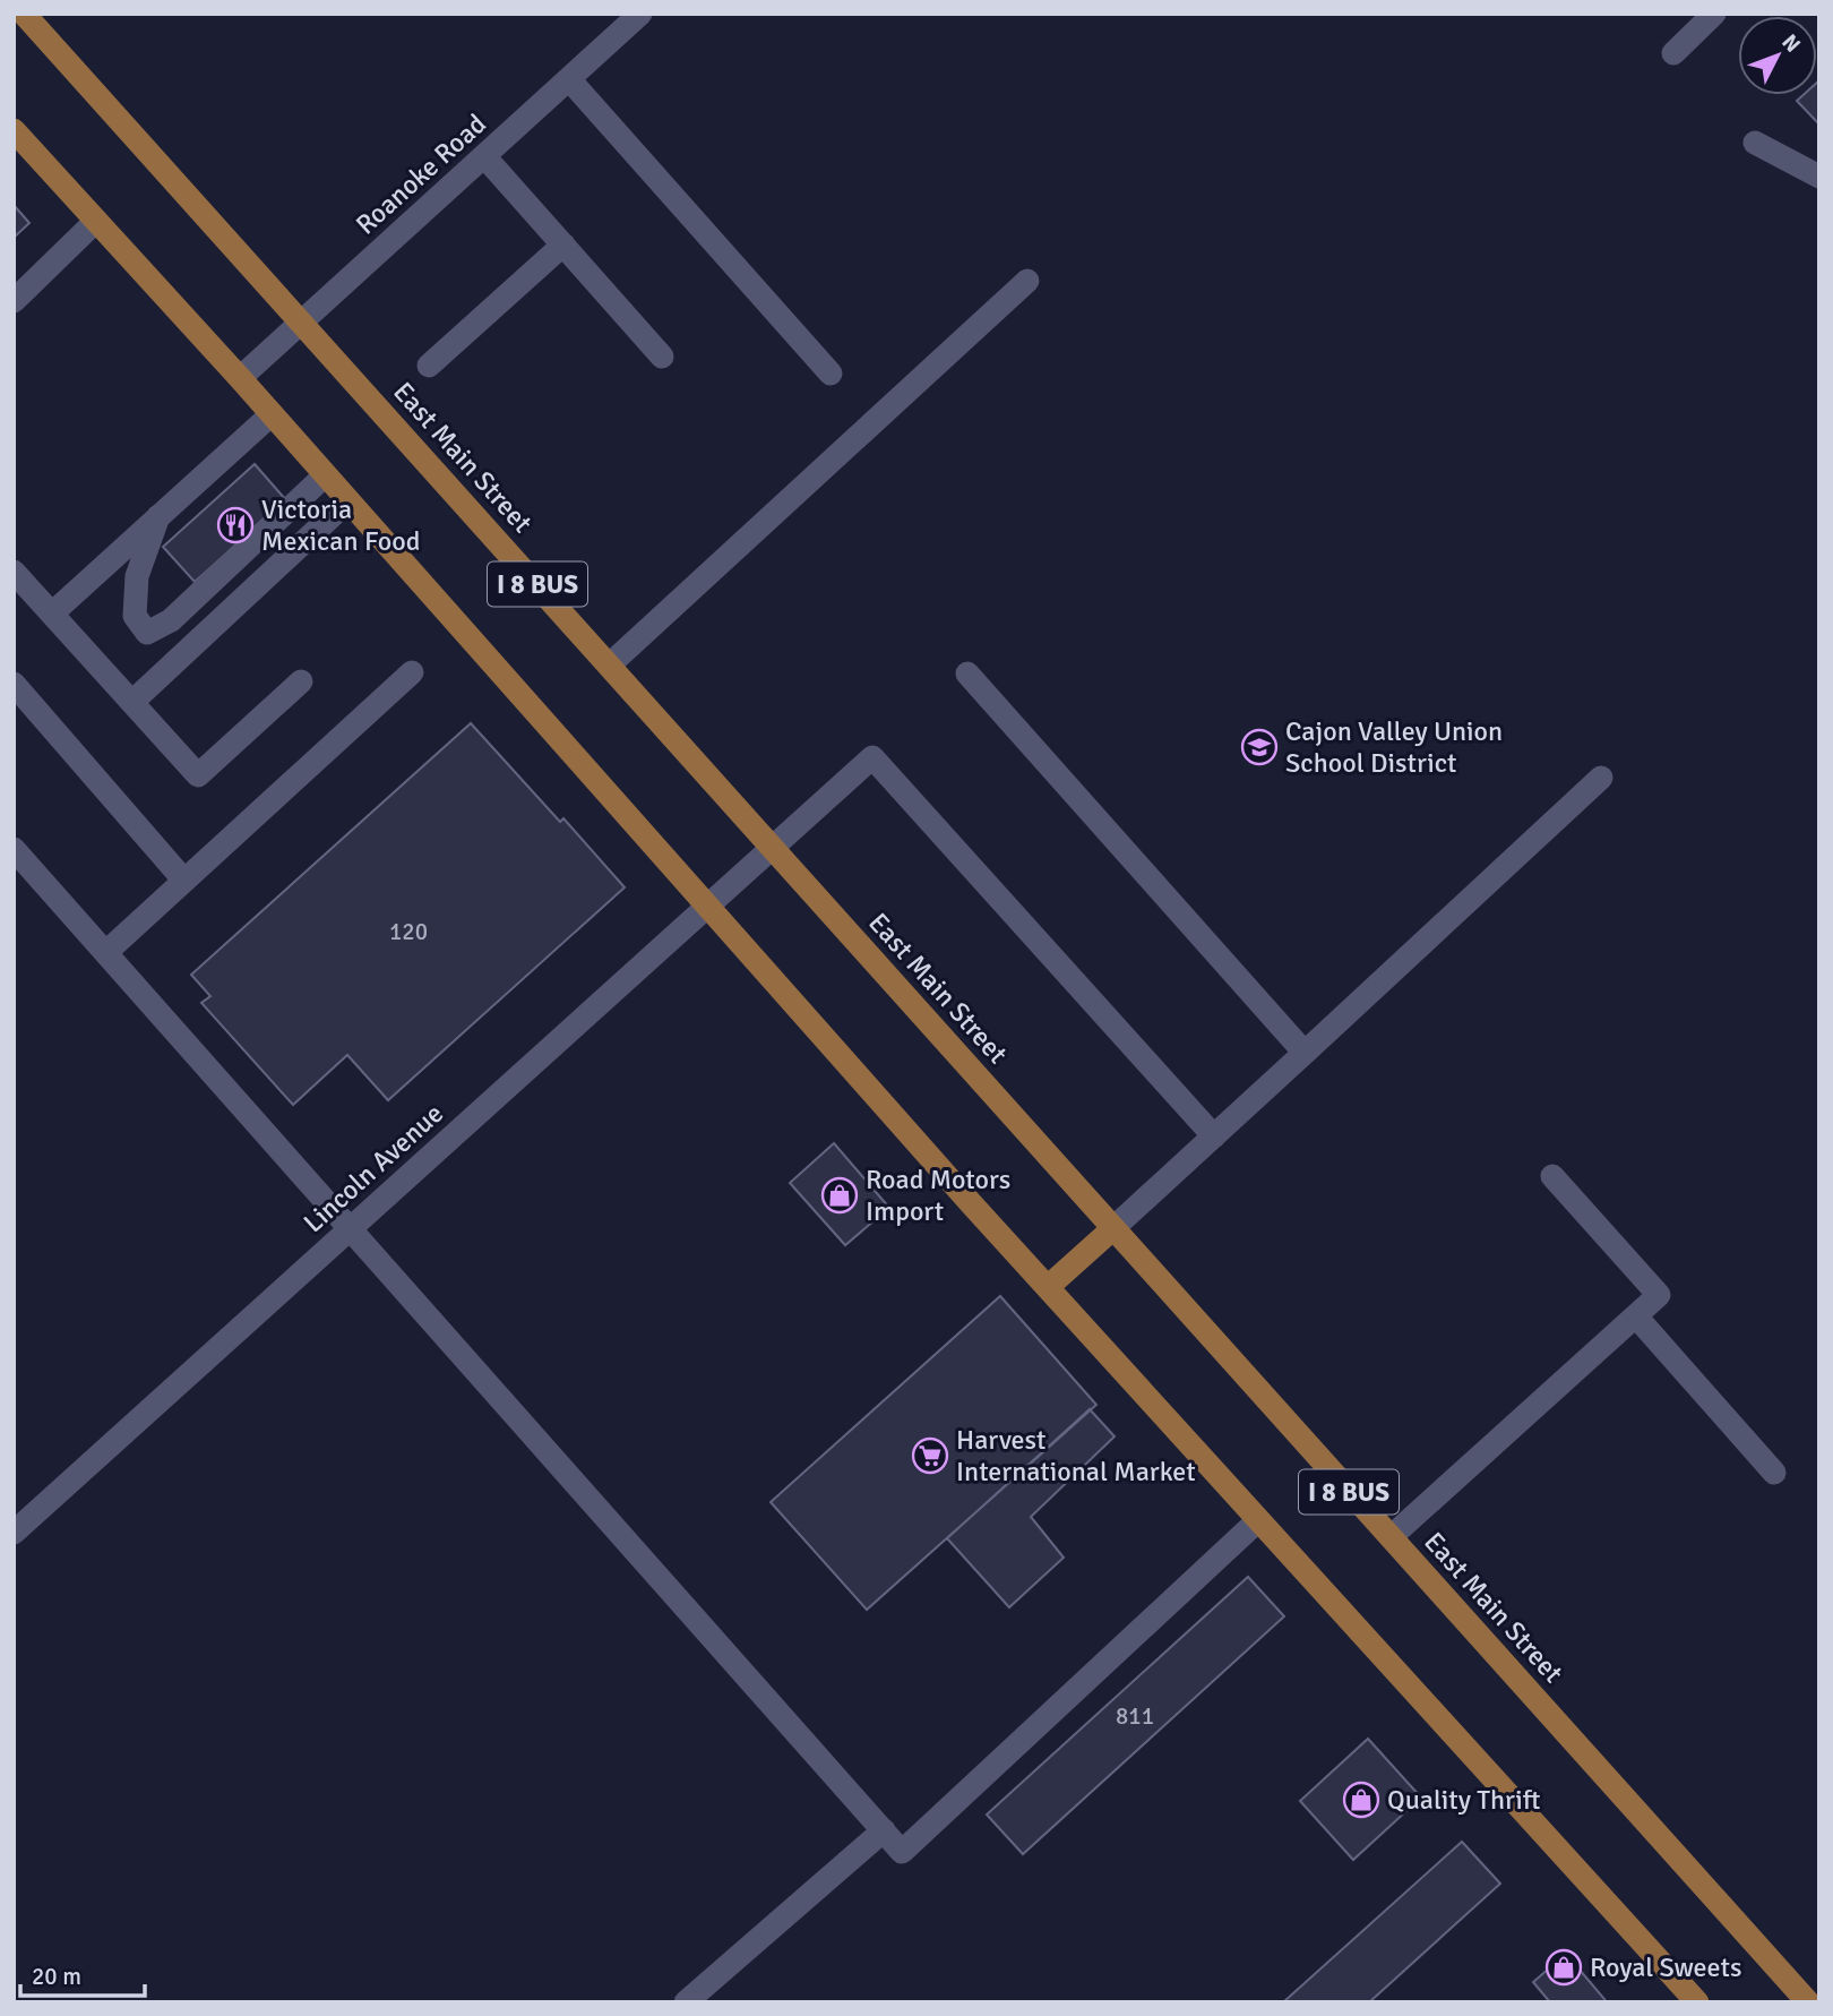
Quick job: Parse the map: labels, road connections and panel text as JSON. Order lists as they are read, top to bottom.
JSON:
{
  "streets": {
    "main road": ["East Main Street", "I 8 BUS"],
    "street": ["Roanoke Road", "Lincoln Avenue"]
  },
  "crossings": [
    ["Roanoke Road", "East Main Street"],
    ["Roanoke Road", "I 8 BUS"],
    ["East Main Street", "Lincoln Avenue"],
    ["I 8 BUS", "Lincoln Avenue"]
  ],
  "places": {
    "restaurant": ["Victoria Mexican Food"],
    "school or university": ["Cajon Valley Union School District"],
    "shop": ["Road Motors Import", "Quality Thrift", "Royal Sweets"],
    "supermarket": ["Harvest International Market"]
  },
  "house_numbers": ["120", "811"],
  "scale_bar": "20 m",
  "north": "top right"
}
